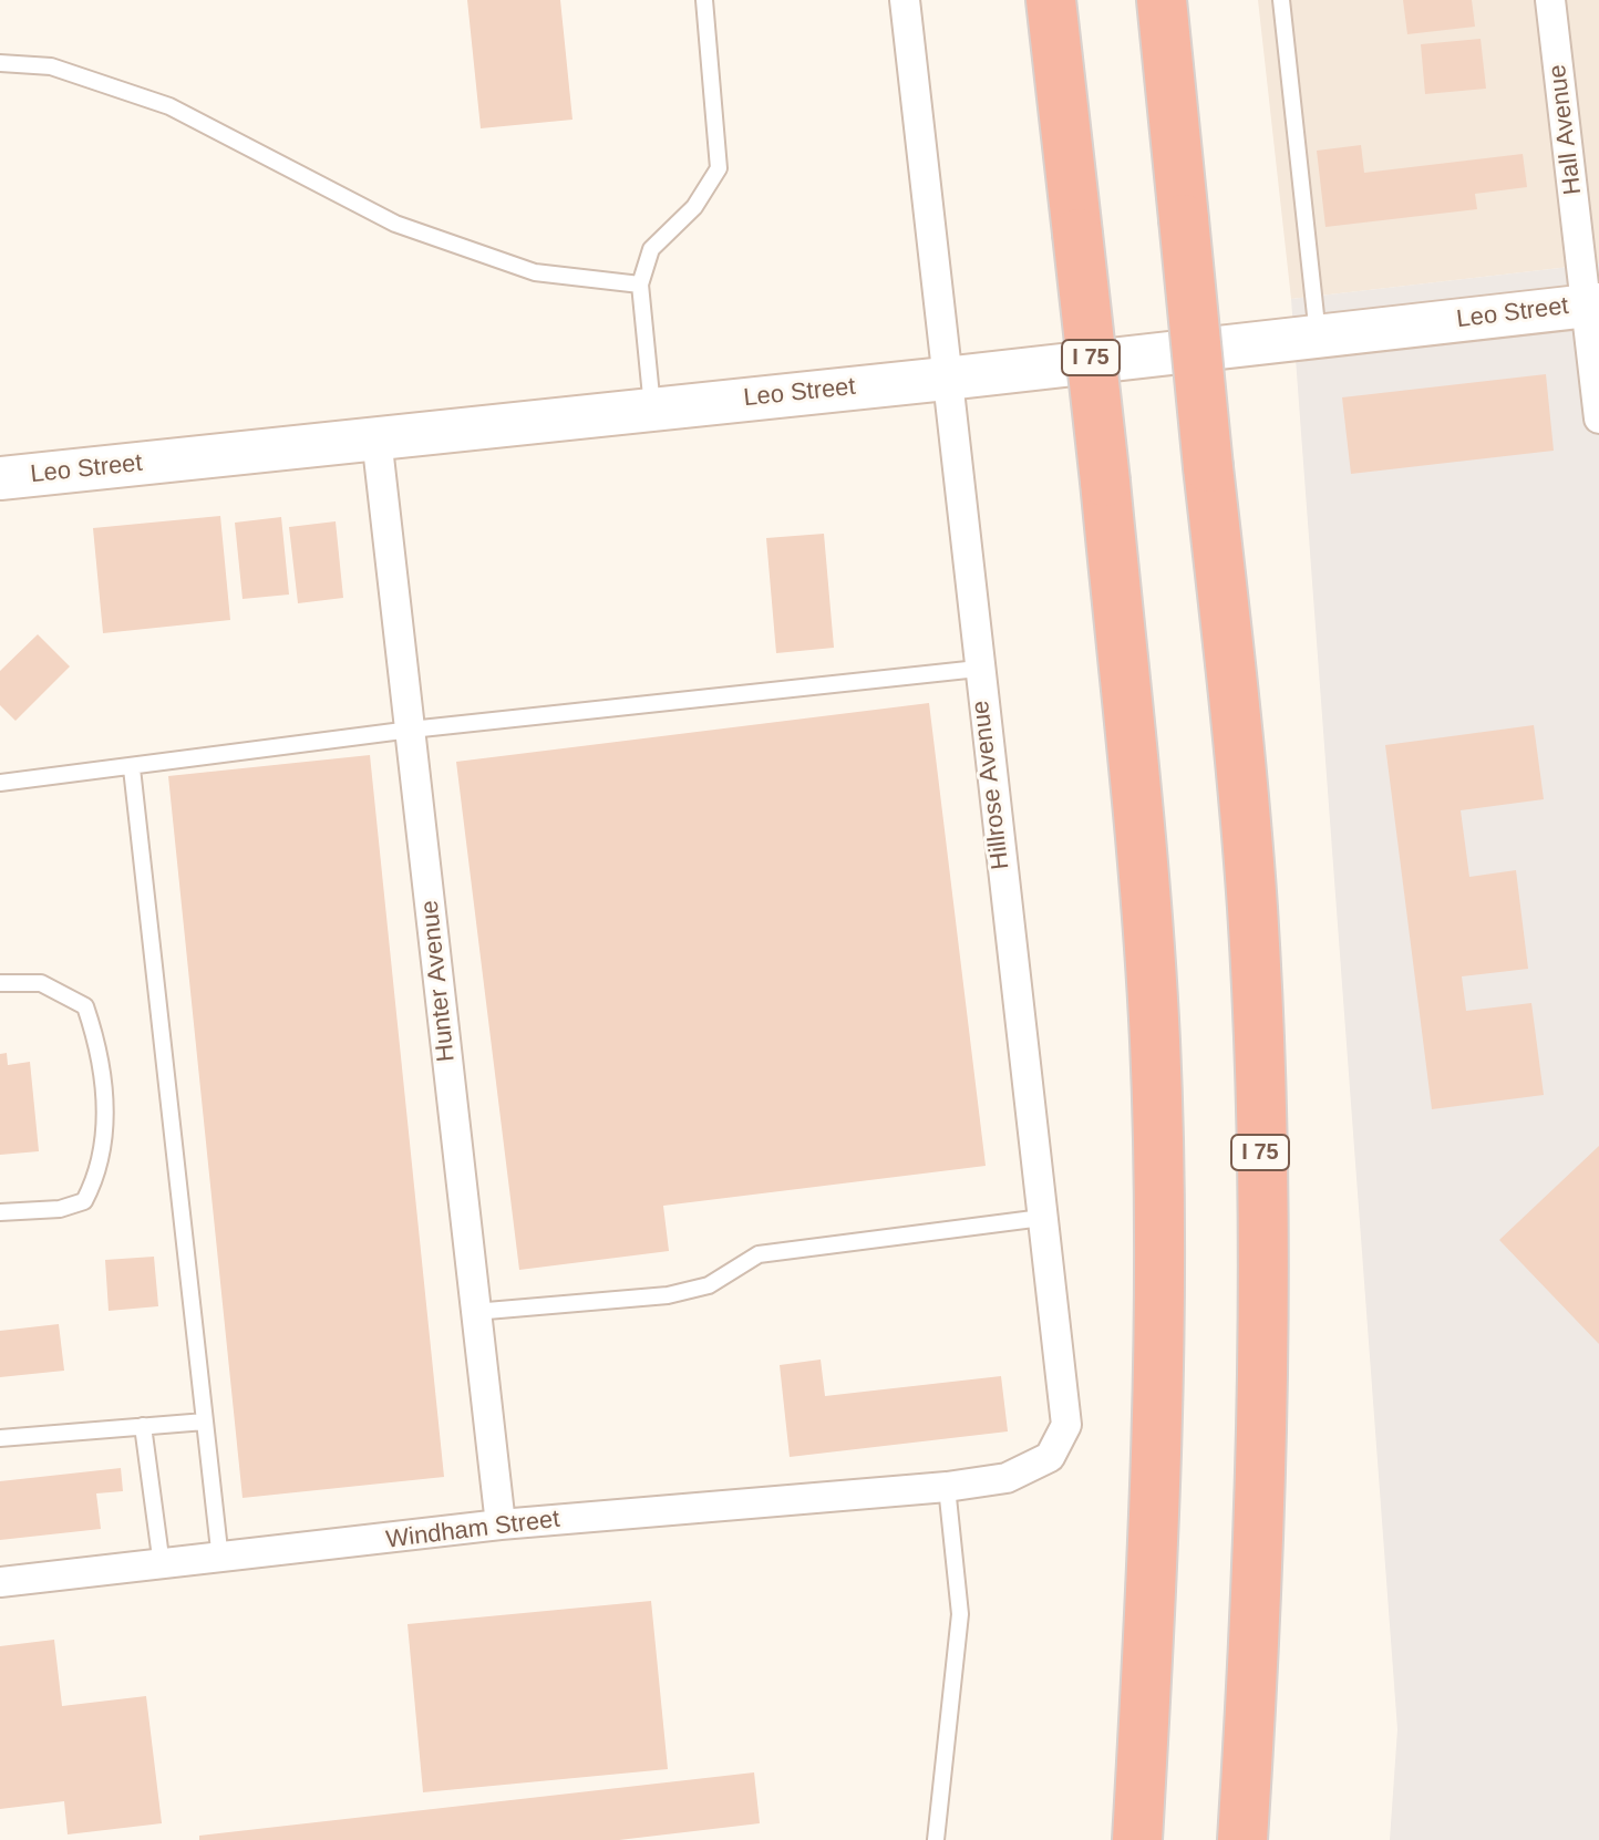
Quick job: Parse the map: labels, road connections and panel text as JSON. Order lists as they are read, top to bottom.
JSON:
{
  "streets": {
    "highway": ["I 75"],
    "street": [
      "Hall Avenue",
      "Leo Street",
      "Hillrose Avenue",
      "Hunter Avenue",
      "Windham Street"
    ]
  },
  "crossings": [
    ["Hall Avenue", "Leo Street"],
    ["Leo Street", "Hillrose Avenue"],
    ["Leo Street", "Hunter Avenue"],
    ["Hillrose Avenue", "Windham Street"],
    ["Hunter Avenue", "Windham Street"]
  ]
}
